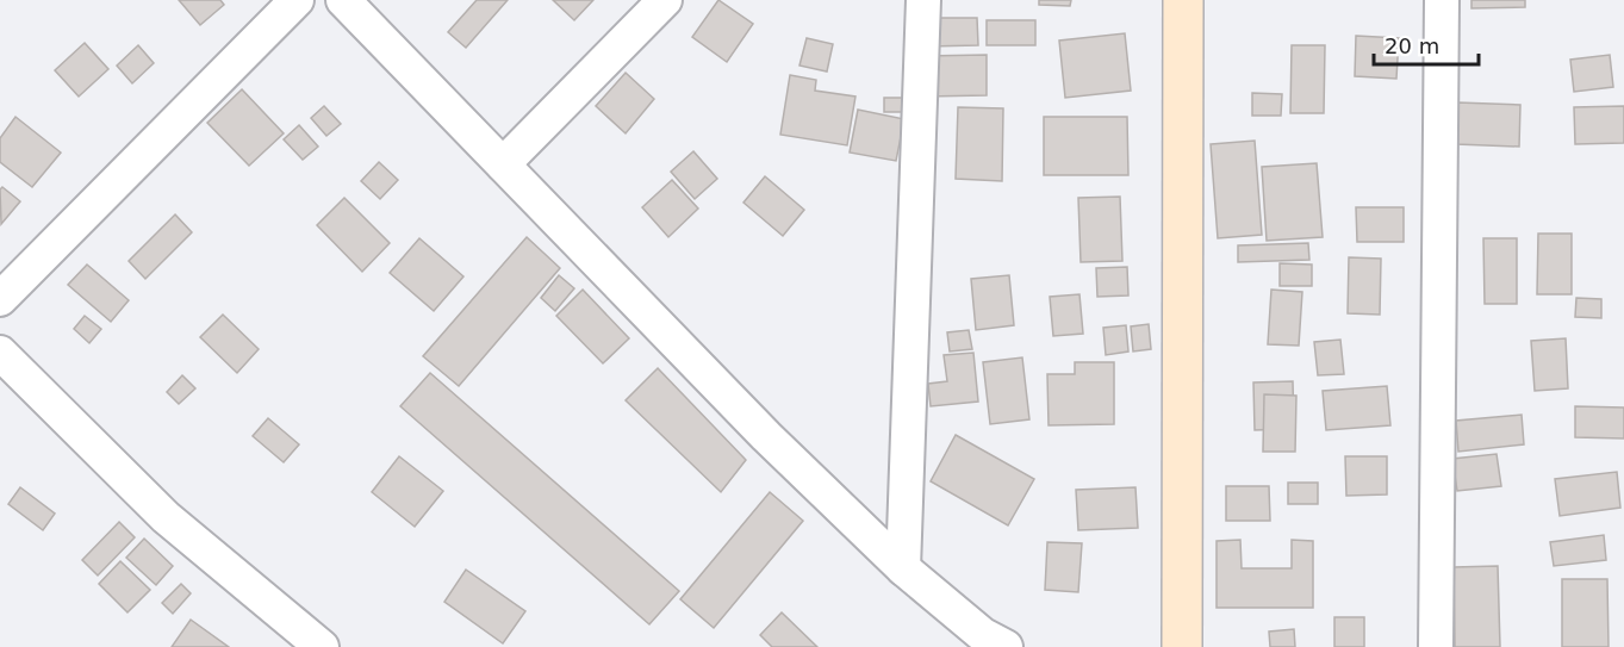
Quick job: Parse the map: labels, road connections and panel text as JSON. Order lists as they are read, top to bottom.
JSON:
{
  "scale_bar": "20 m"
}
